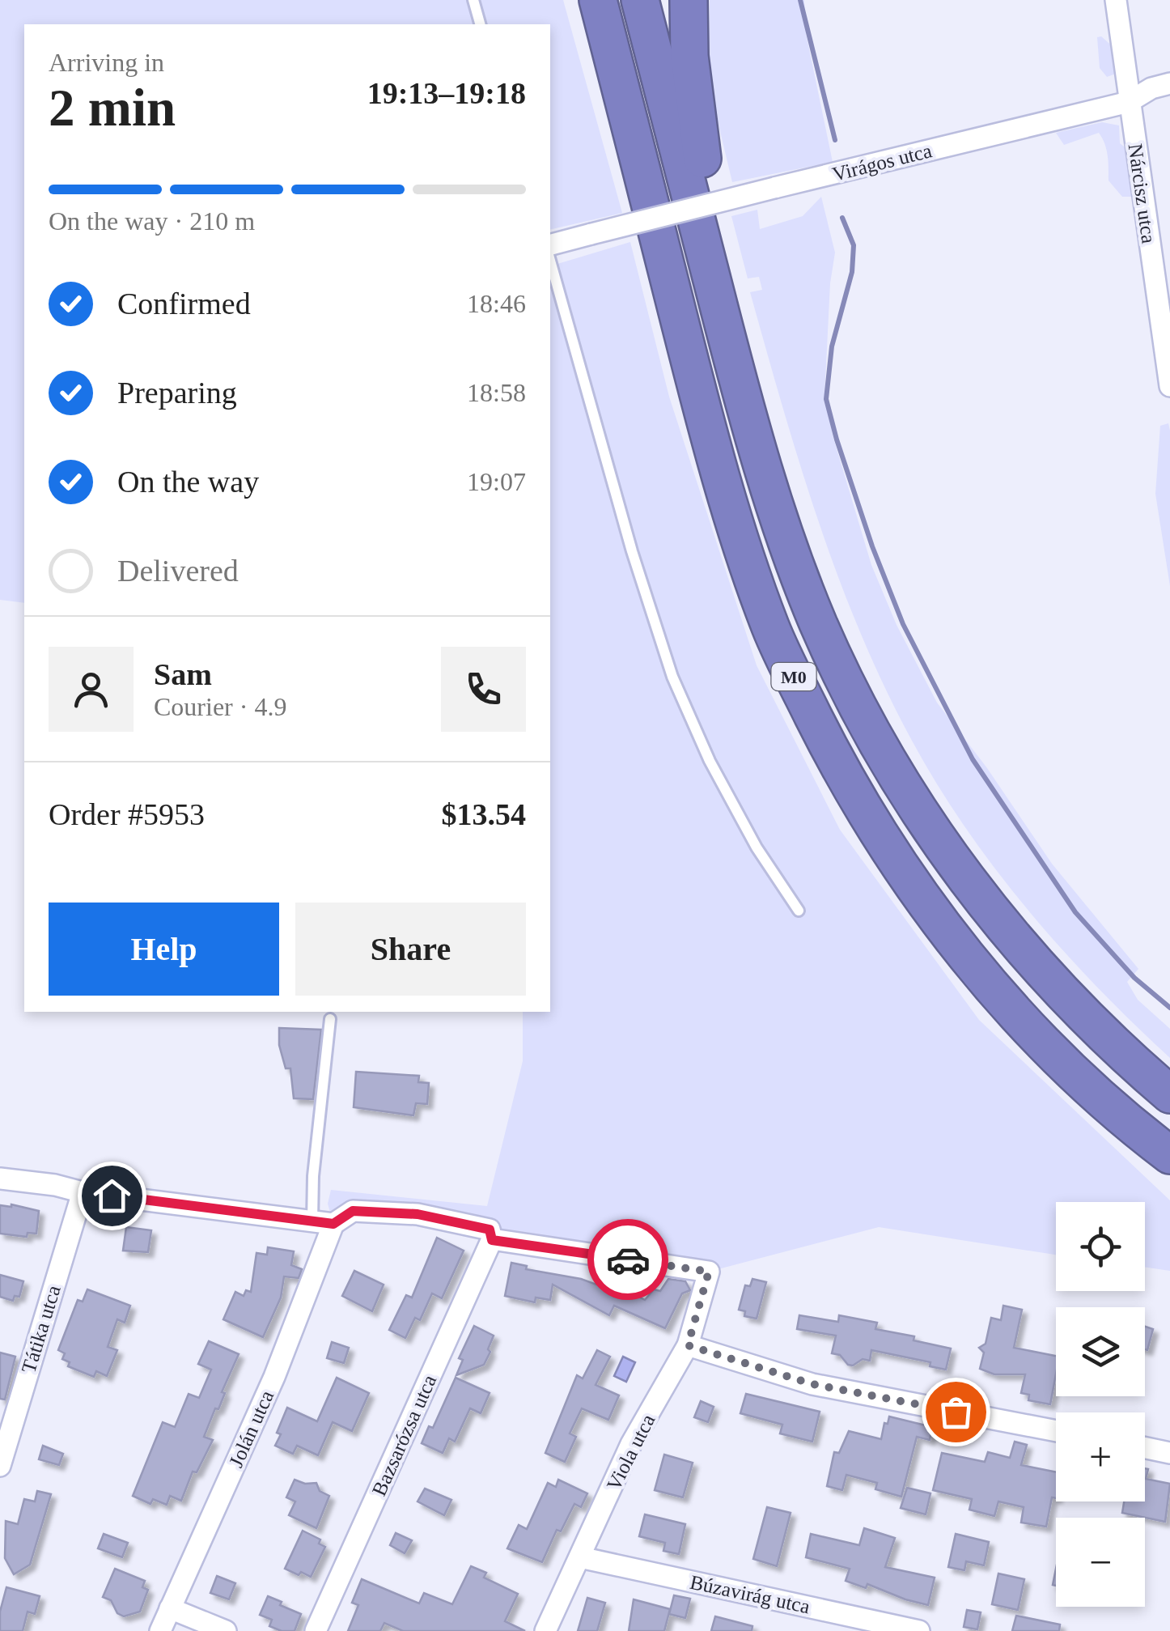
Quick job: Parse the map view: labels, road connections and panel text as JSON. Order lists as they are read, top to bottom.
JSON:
{
  "streets": {
    "highway": ["M0"],
    "street": [
      "Virágos utca",
      "Nárcisz utca",
      "Tátika utca",
      "Jolán utca",
      "Bazsarózsa utca",
      "Viola utca",
      "Búzavirág utca"
    ]
  },
  "crossings": [
    ["Virágos utca", "Nárcisz utca"],
    ["Bazsarózsa utca", "Viola utca"],
    ["Viola utca", "Búzavirág utca"]
  ],
  "page": {
    "heading": ["2 min", "Arriving in", "19:13–19:18"],
    "panel": [
      "Sam",
      "Courier · 4.9",
      "Order #5953",
      "$13.54"
    ],
    "bar": "On the way · 210 m",
    "list": [
      ["Confirmed", "18:46"],
      ["Preparing", "18:58"],
      ["On the way", "19:07"],
      "Delivered"
    ],
    "buttons": ["Help", "Share"],
    "map_buttons": ["+", "−"]
  }
}
